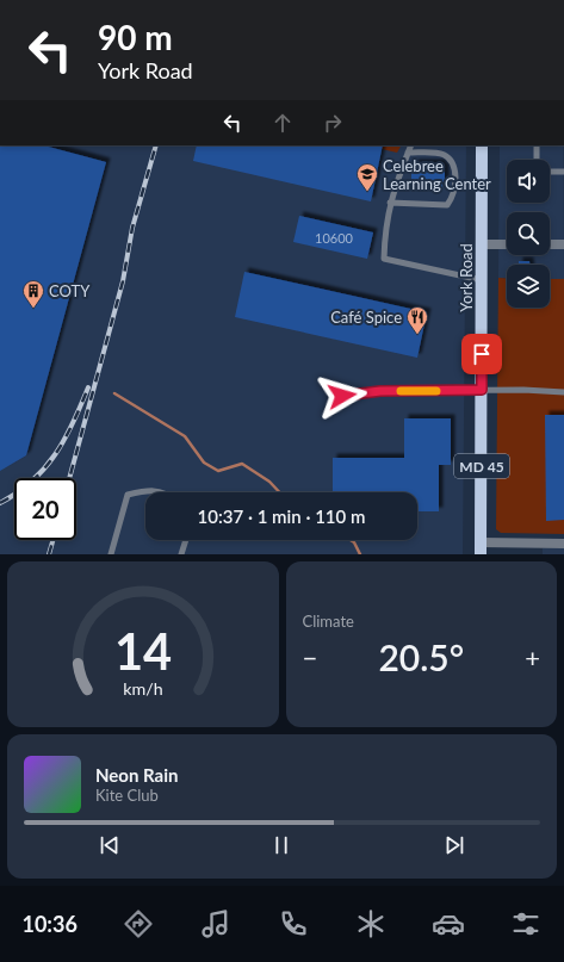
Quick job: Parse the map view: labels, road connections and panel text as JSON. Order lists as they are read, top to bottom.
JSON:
{
  "streets": {
    "main road": ["York Road", "MD 45"]
  },
  "places": {
    "school or university": ["Celebree Learning Center"],
    "building": ["COTY"],
    "restaurant": ["Café Spice"]
  },
  "house_numbers": ["10600"],
  "page": {
    "turn": ["90 m", "York Road"],
    "limit": "20",
    "trip": "10:37 · 1 min · 110 m",
    "tile": "Climate",
    "heat": ["−", "20.5°", "+"],
    "song": ["Neon Rain", "Kite Club"],
    "tabs": "10:36",
    "gauge": ["14", "km/h"]
  }
}
